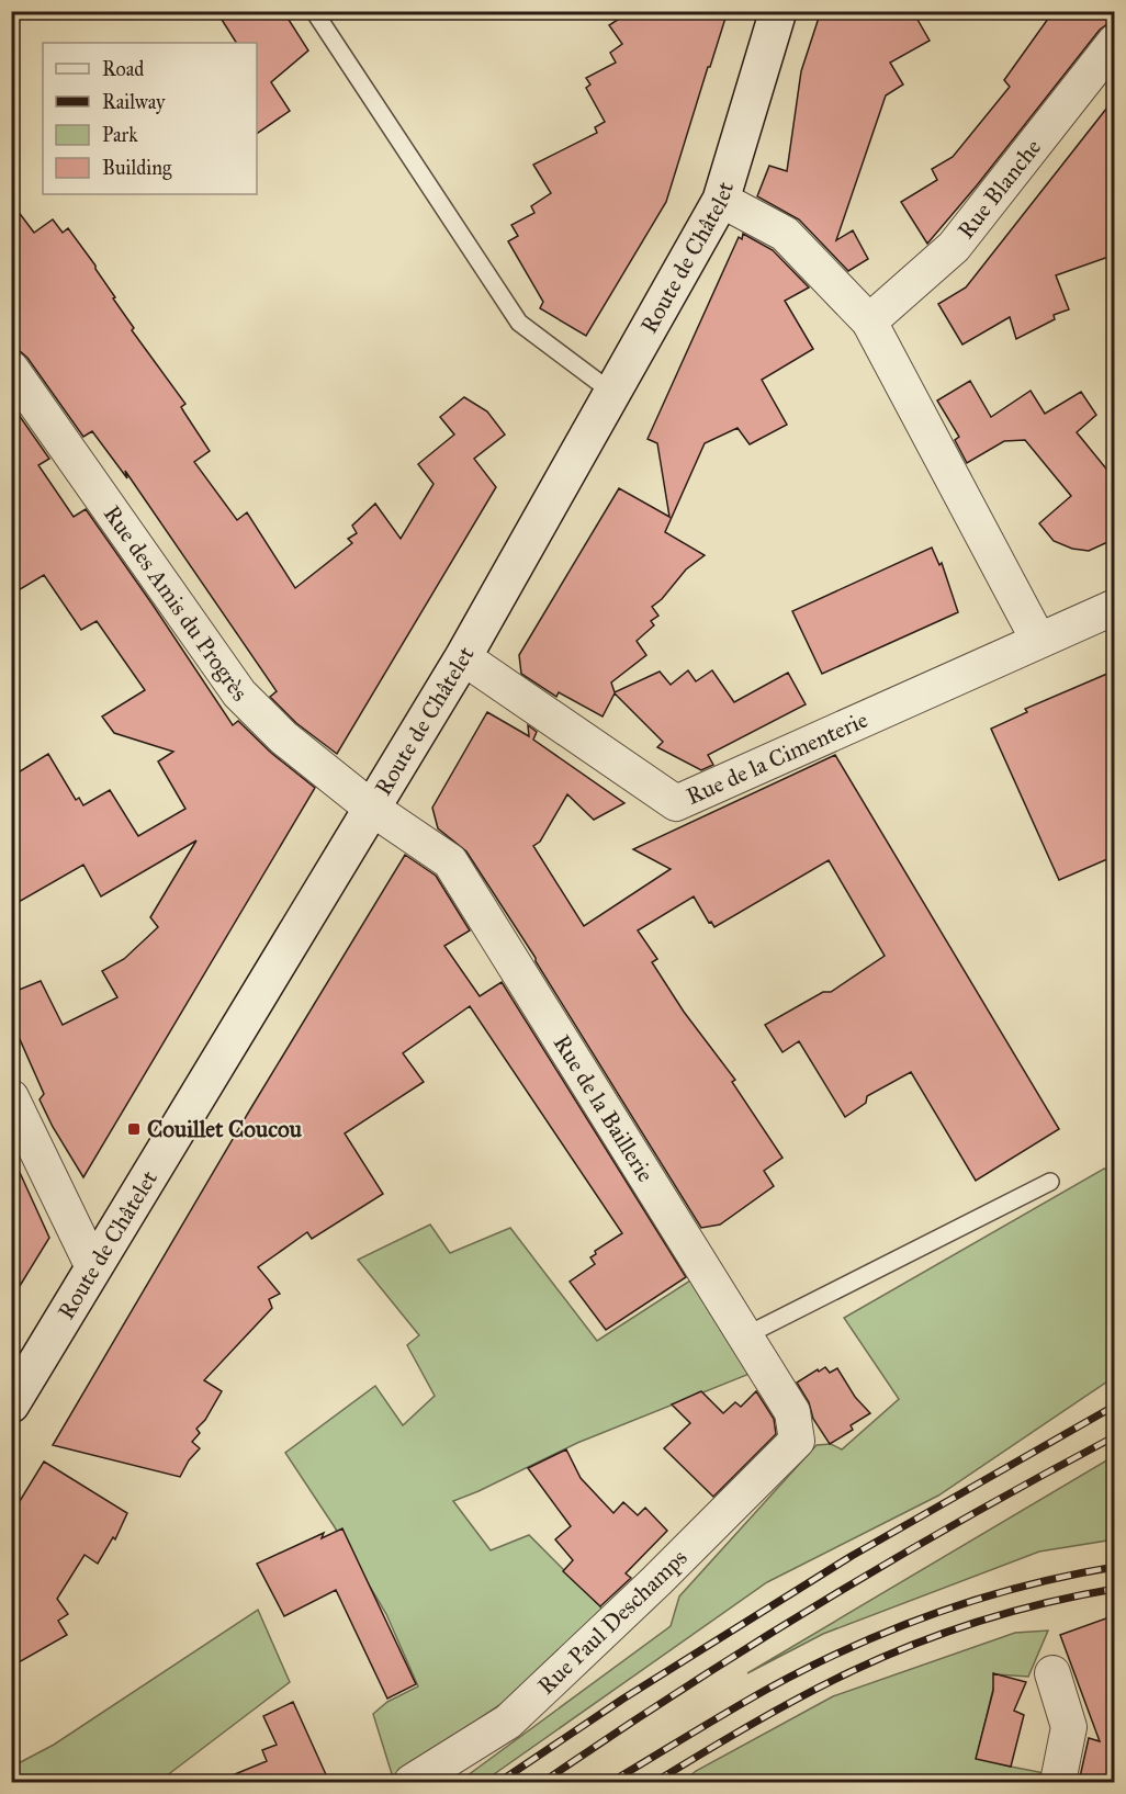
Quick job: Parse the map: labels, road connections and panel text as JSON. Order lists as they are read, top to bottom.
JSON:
{
  "streets": {
    "main road": ["Route de Châtelet"],
    "street": [
      "Rue Blanche",
      "Rue des Amis du Progrès",
      "Rue de la Cimenterie",
      "Rue de la Baillerie",
      "Rue Paul Deschamps"
    ]
  },
  "crossings": [
    ["Route de Châtelet", "Rue des Amis du Progrès"],
    ["Route de Châtelet", "Rue de la Cimenterie"],
    ["Route de Châtelet", "Rue de la Baillerie"],
    ["Rue des Amis du Progrès", "Rue de la Baillerie"],
    ["Rue de la Baillerie", "Rue Paul Deschamps"]
  ],
  "places": {
    "transit": ["Couillet Coucou"]
  },
  "legend": [
    "Road",
    "Railway",
    "Park",
    "Building"
  ]
}
